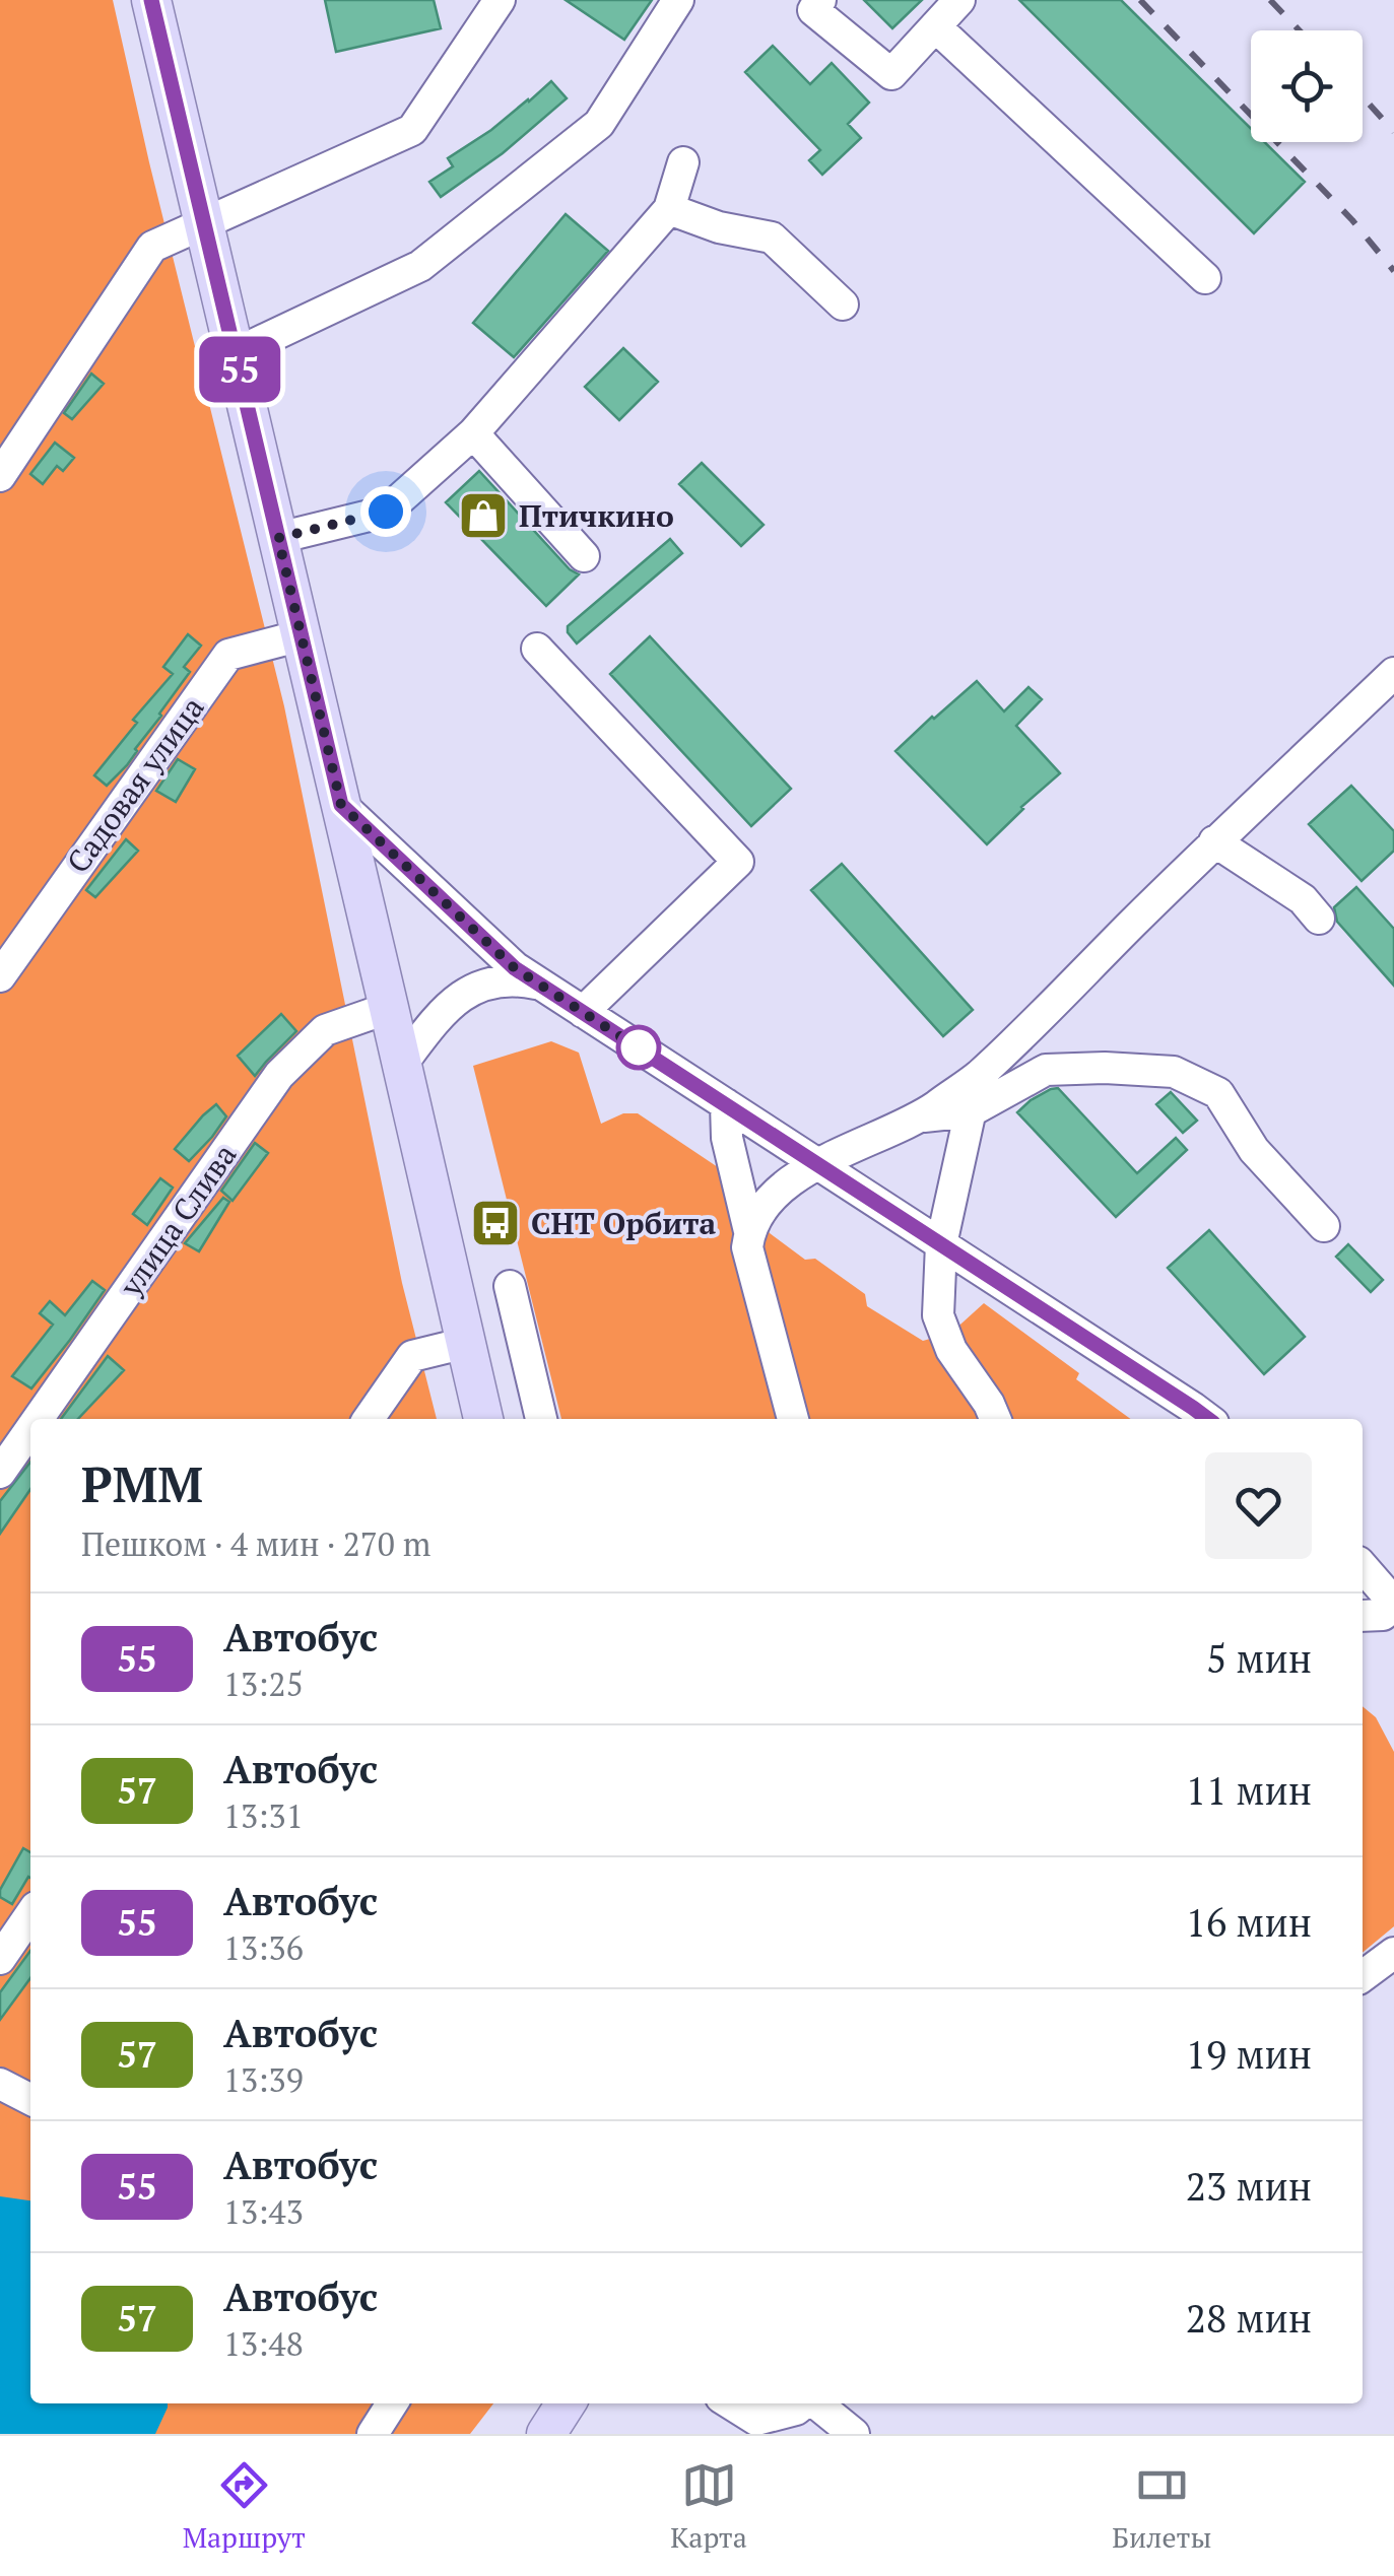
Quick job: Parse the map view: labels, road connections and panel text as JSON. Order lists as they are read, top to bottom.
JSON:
{
  "streets": {
    "street": ["Садовая улица", "улица Слива"]
  },
  "places": {
    "shop": ["Птичкино"],
    "bus stop": ["СНТ Орбита"]
  },
  "lines": ["bus line 55"],
  "page": {
    "on_map": "55",
    "heading": ["РММ", "Пешком · 4 мин · 270 m"],
    "list": [
      {
        "mark": "55",
        "name": "Автобус",
        "note": "13:25",
        "value": "5 мин"
      },
      {
        "mark": "57",
        "name": "Автобус",
        "note": "13:31",
        "value": "11 мин"
      },
      {
        "mark": "55",
        "name": "Автобус",
        "note": "13:36",
        "value": "16 мин"
      },
      {
        "mark": "57",
        "name": "Автобус",
        "note": "13:39",
        "value": "19 мин"
      },
      {
        "mark": "55",
        "name": "Автобус",
        "note": "13:43",
        "value": "23 мин"
      },
      {
        "mark": "57",
        "name": "Автобус",
        "note": "13:48",
        "value": "28 мин"
      }
    ],
    "tabs": ["Маршрут", "Карта", "Билеты"]
  }
}
